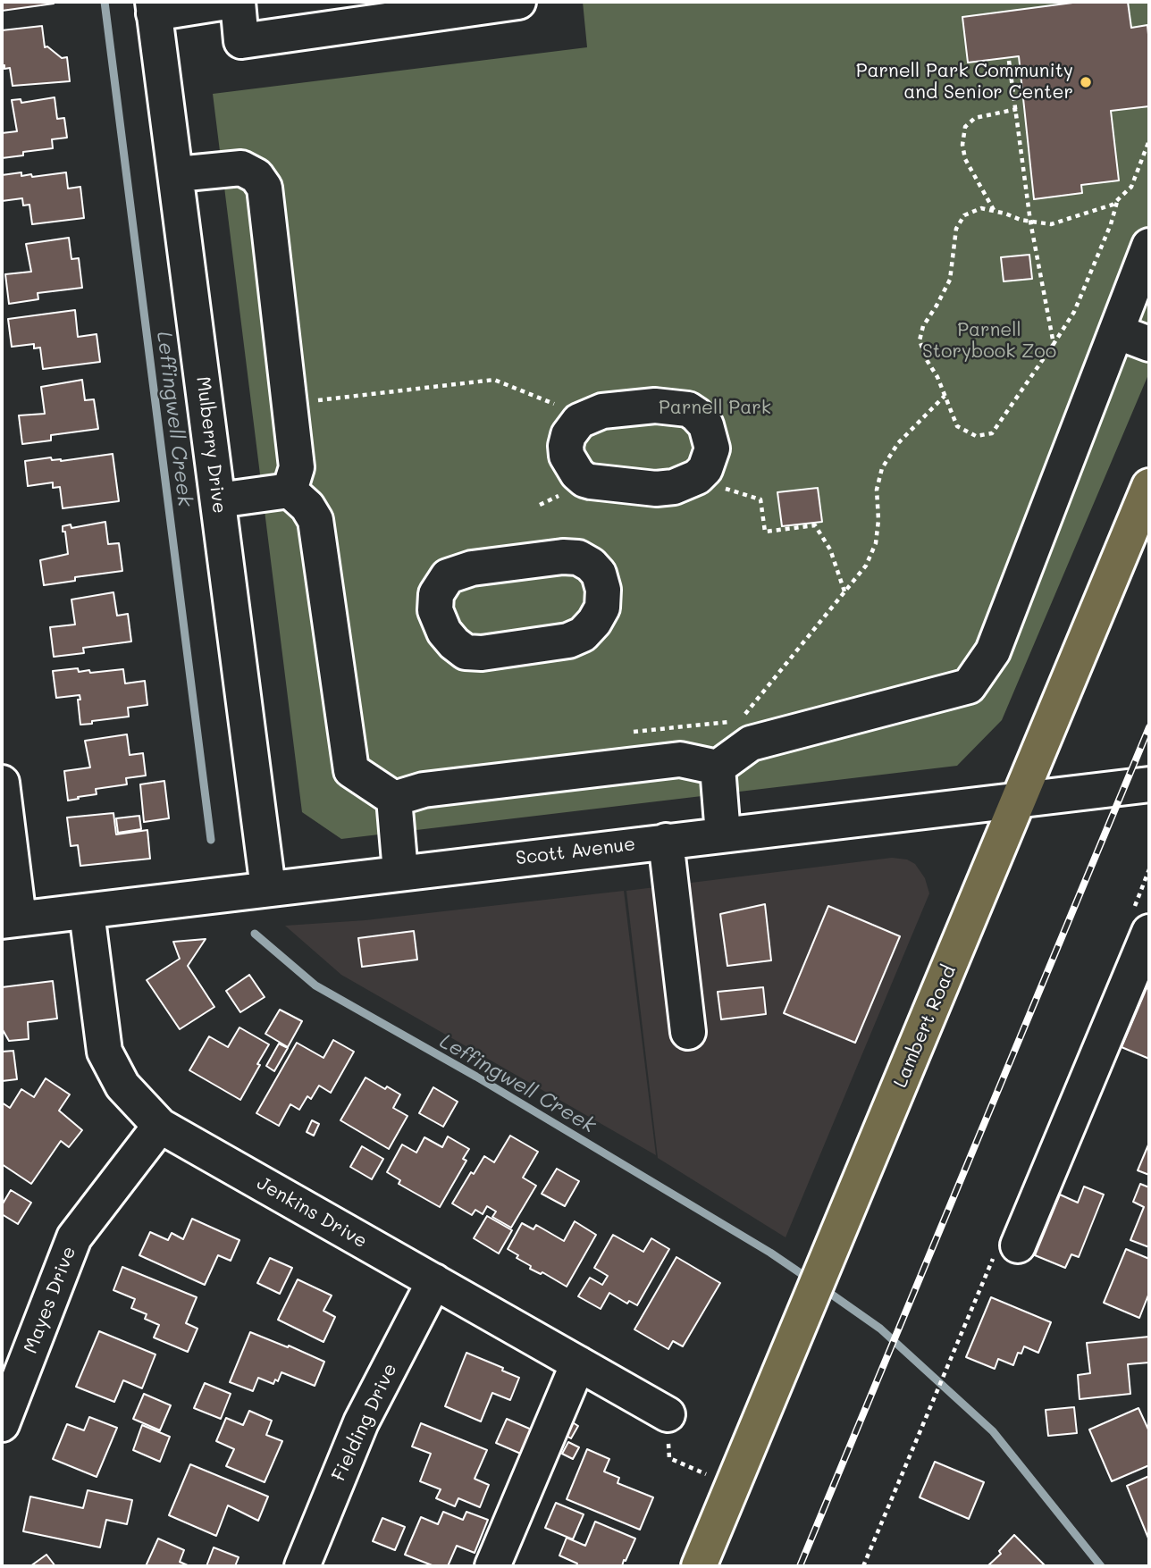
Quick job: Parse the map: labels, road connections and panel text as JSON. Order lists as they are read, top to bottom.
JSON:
{
  "streets": {
    "main road": ["Lambert Road"],
    "street": [
      "Mulberry Drive",
      "Scott Avenue",
      "Jenkins Drive",
      "Mayes Drive",
      "Fielding Drive"
    ]
  },
  "crossings": [
    ["Mulberry Drive", "Scott Avenue"],
    ["Scott Avenue", "Lambert Road"],
    ["Scott Avenue", "Jenkins Drive"],
    ["Jenkins Drive", "Mayes Drive"],
    ["Jenkins Drive", "Fielding Drive"]
  ],
  "water": ["Leffingwell Creek"],
  "parks": ["Parnell Storybook Zoo", "Parnell Park"],
  "places": ["Parnell Park Community and Senior Center"]
}
